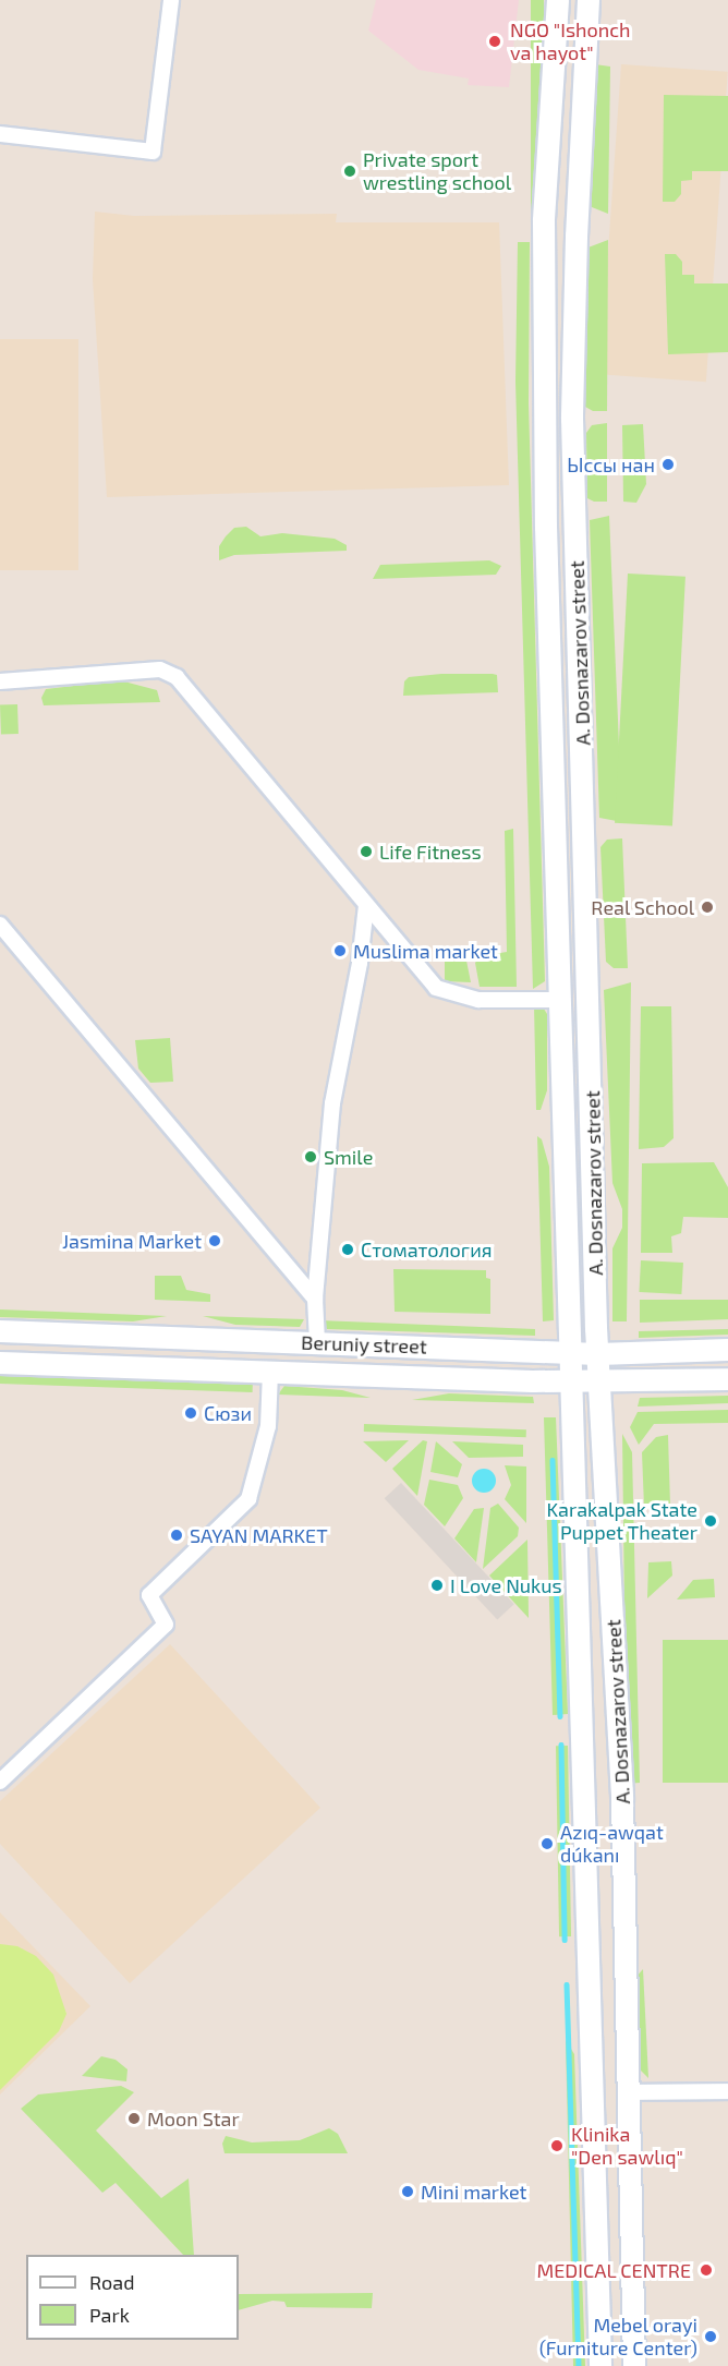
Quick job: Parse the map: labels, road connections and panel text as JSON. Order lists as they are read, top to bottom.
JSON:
{
  "streets": {
    "main road": ["A. Dosnazarov street", "Beruniy street"]
  },
  "crossings": [
    ["A. Dosnazarov street", "Beruniy street"]
  ],
  "places": [
    "NGO \"Ishonch va hayot\"",
    "Private sport wrestling school",
    "Ыссы нан",
    "Life Fitness",
    "Real School",
    "Muslima market",
    "Smile",
    "Jasmina Market",
    "Стоматология",
    "Сюзи",
    "Karakalpak State Puppet Theater",
    "SAYAN MARKET",
    "I Love Nukus",
    "Azıq-awqat dúkanı",
    "Moon Star",
    "Klinika \"Den sawlıq\"",
    "Mini market",
    "MEDICAL CENTRE",
    "Mebel orayi (Furniture Center)"
  ],
  "legend": ["Road", "Park"]
}
